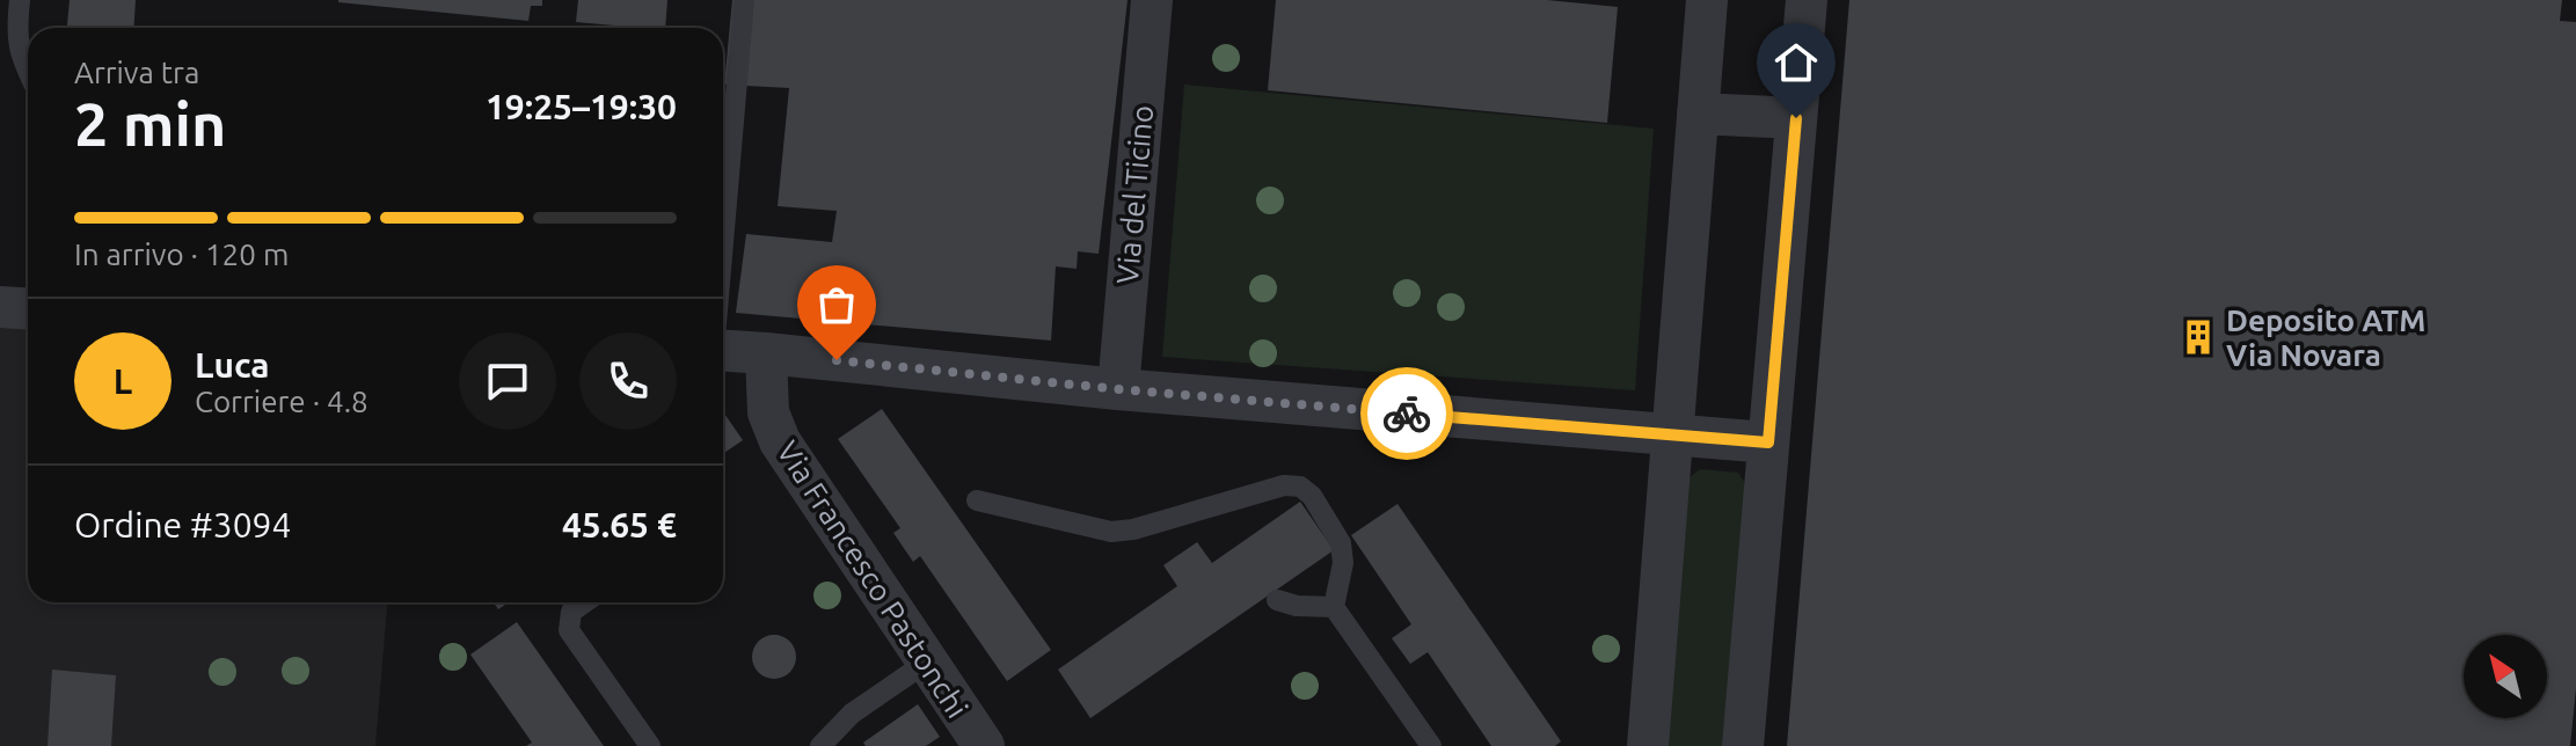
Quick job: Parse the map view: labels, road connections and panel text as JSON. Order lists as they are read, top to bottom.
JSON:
{
  "streets": {
    "street": ["Via del Ticino", "Via Francesco Pastonchi"]
  },
  "places": {
    "building": ["Deposito ATM Via Novara"]
  },
  "north": "top left",
  "page": {
    "heading": ["2 min", "Arriva tra", "19:25–19:30"],
    "panel": [
      "Luca",
      "Corriere · 4.8",
      "Ordine #3094",
      "45.65 €"
    ],
    "bar": "In arrivo · 120 m",
    "round": "L"
  }
}
